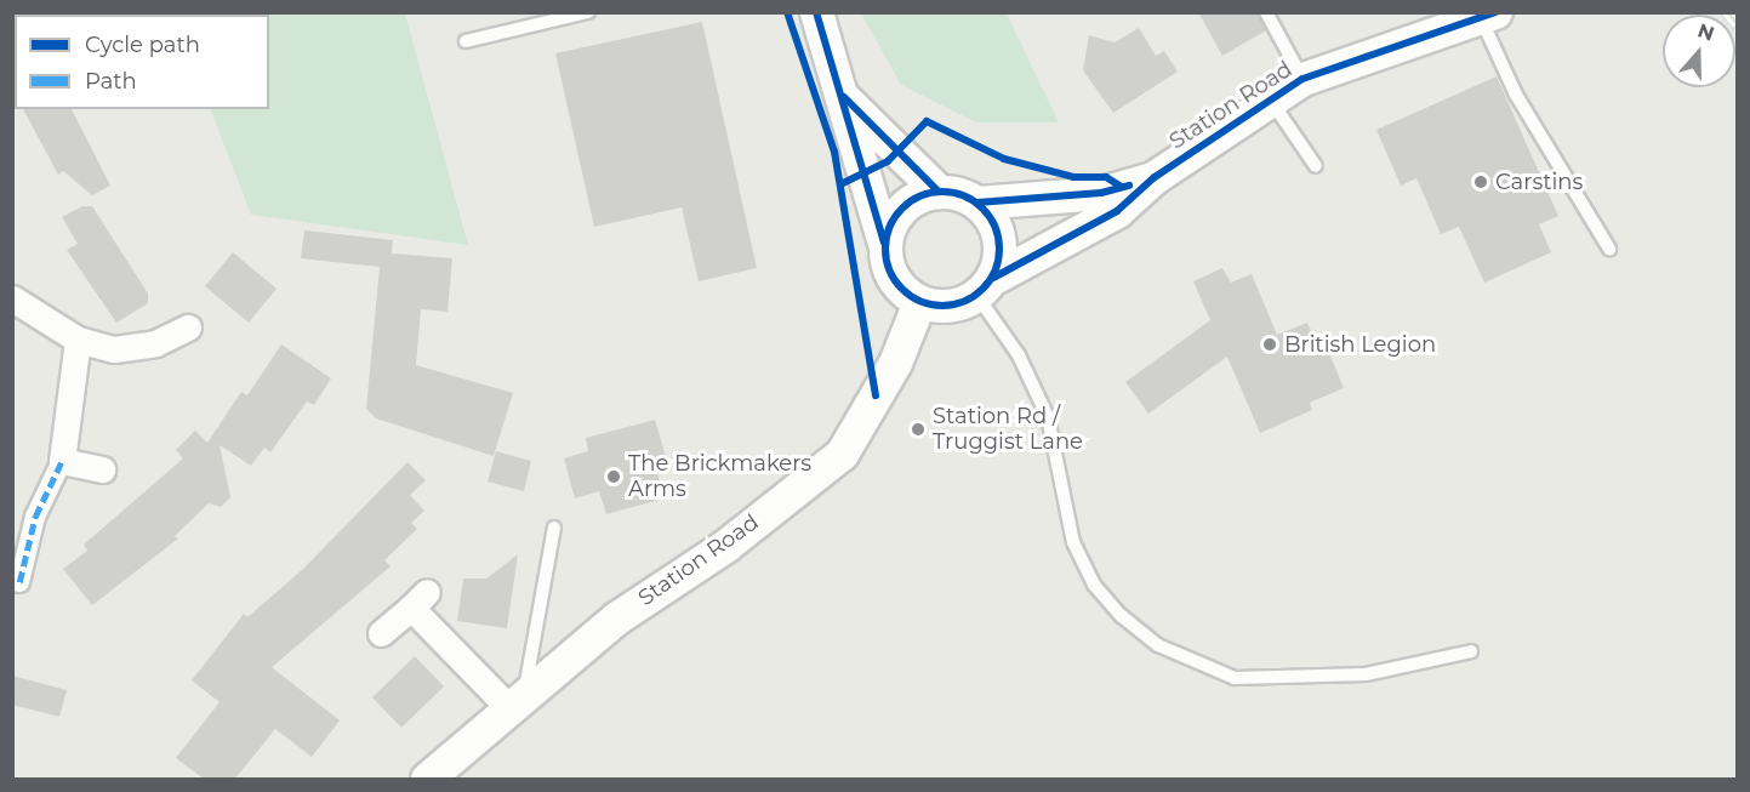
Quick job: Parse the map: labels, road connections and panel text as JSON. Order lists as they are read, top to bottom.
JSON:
{
  "streets": {
    "street": ["Station Road"]
  },
  "places": [
    "Carstins",
    "British Legion",
    "Station Rd / Truggist Lane",
    "The Brickmakers Arms"
  ],
  "legend": ["Cycle path", "Path"],
  "north": "top"
}
